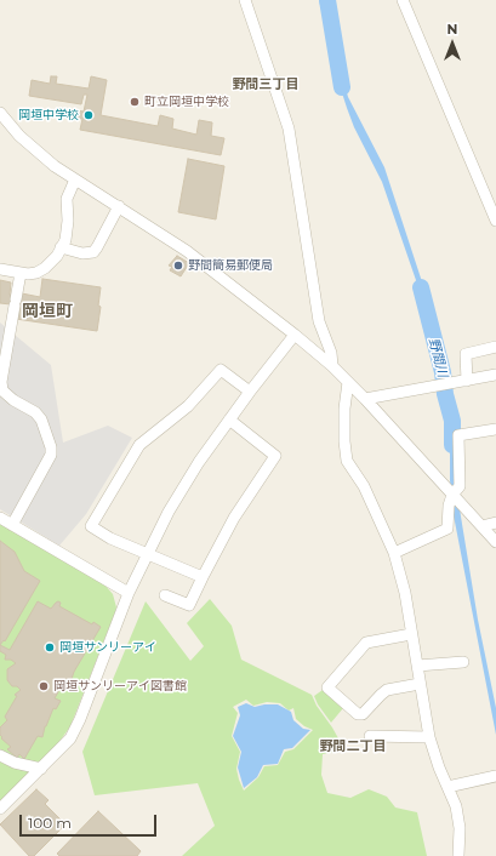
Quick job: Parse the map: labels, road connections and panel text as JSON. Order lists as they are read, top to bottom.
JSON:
{
  "districts": ["野間三丁目", "岡垣町", "野間二丁目"],
  "water": ["野間川"],
  "places": [
    "町立岡垣中学校",
    "岡垣中学校",
    "野間簡易郵便局",
    "岡垣サンリーアイ",
    "岡垣サンリーアイ図書館"
  ],
  "scale_bar": "100 m",
  "north": "top"
}
